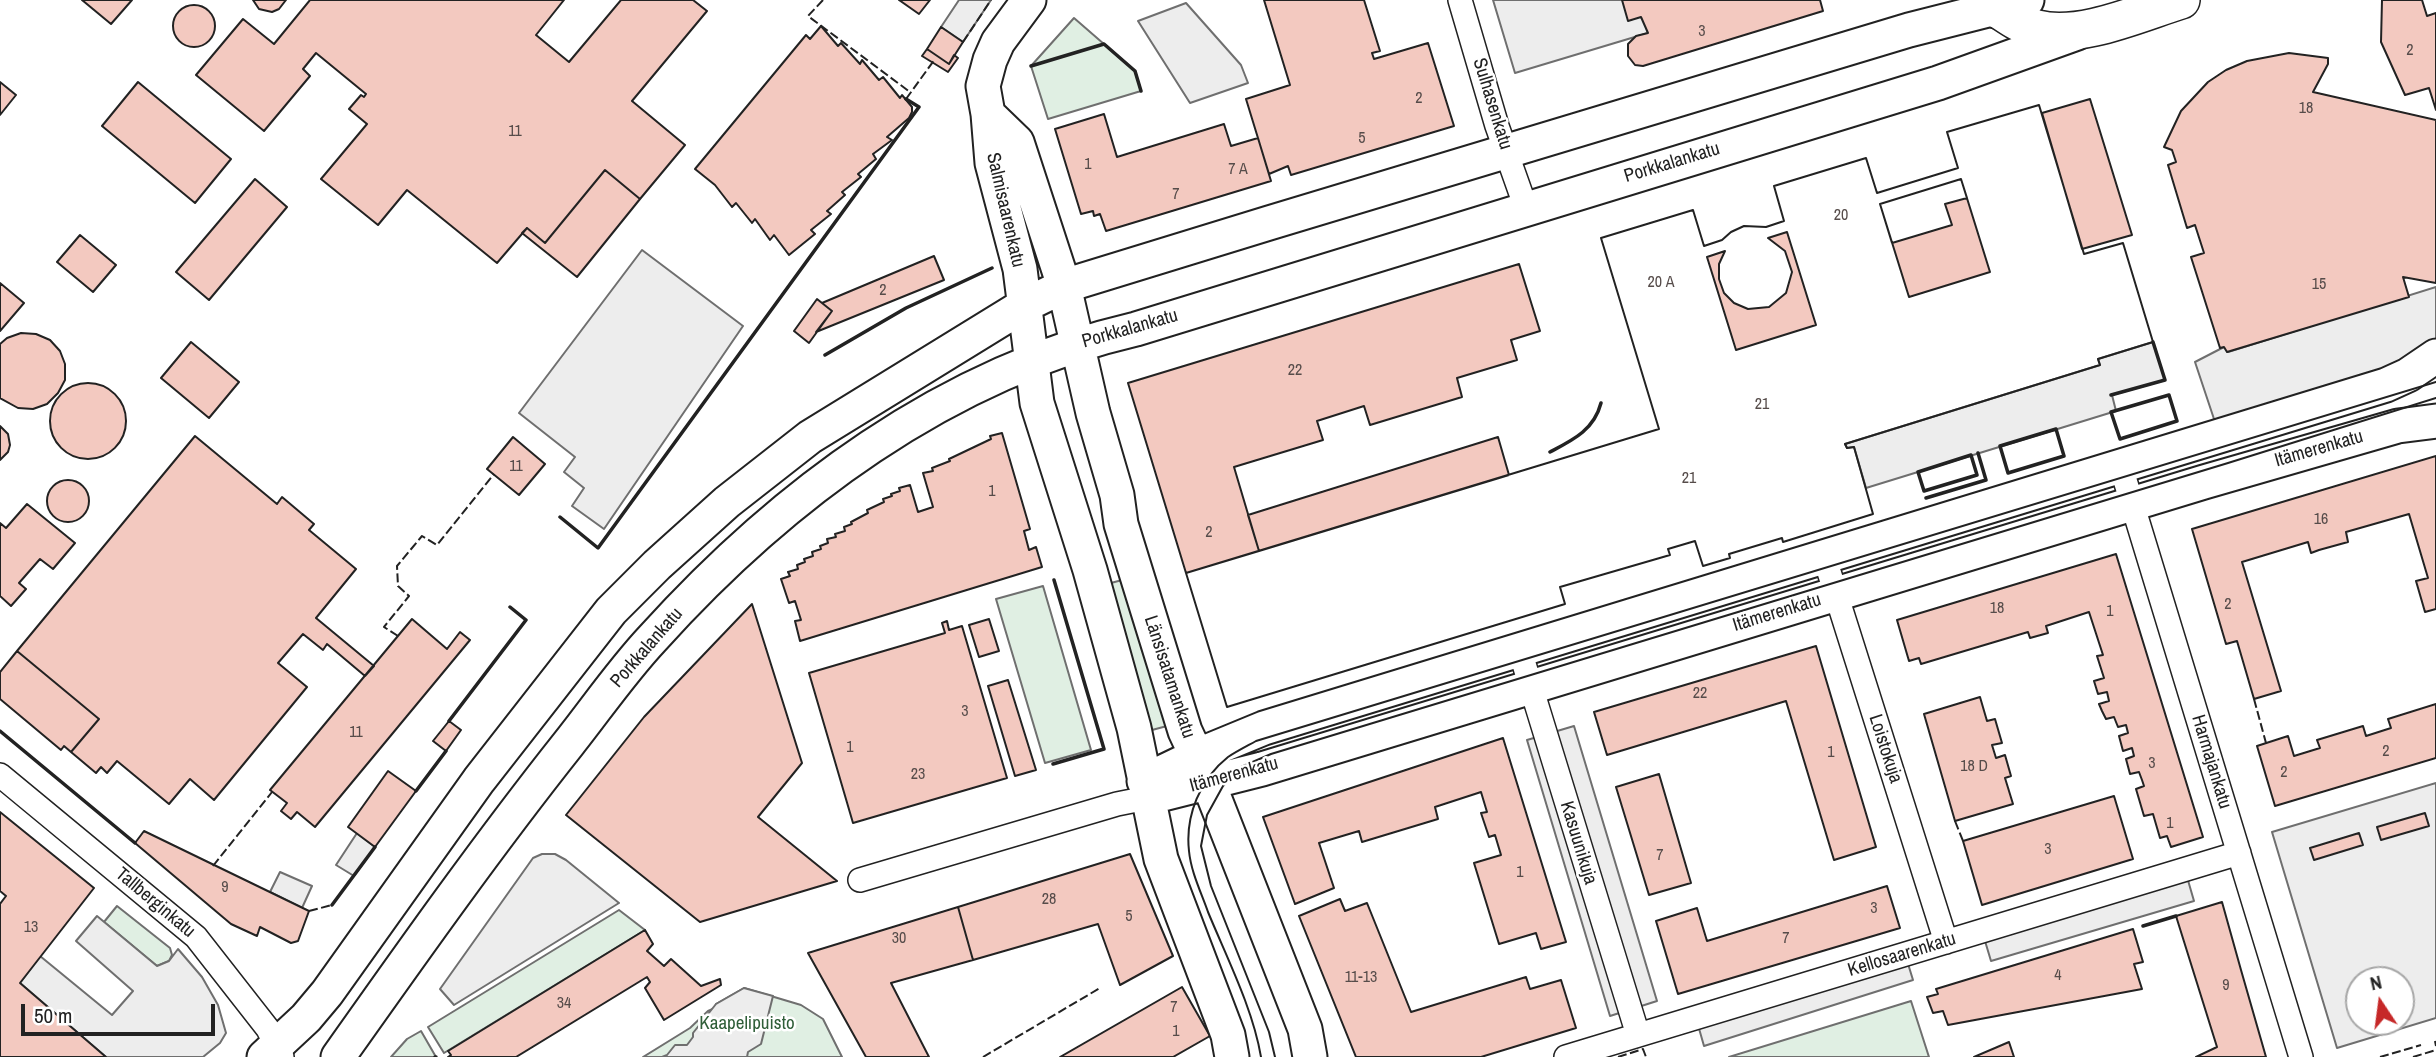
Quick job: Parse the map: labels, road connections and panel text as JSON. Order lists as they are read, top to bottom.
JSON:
{
  "streets": {
    "main road": [
      "Porkkalankatu",
      "Salmisaarenkatu",
      "Itämerenkatu",
      "Länsisatamankatu"
    ],
    "street": [
      "Sulhasenkatu",
      "Loistokuja",
      "Harmajankatu",
      "Kasuunikuja",
      "Tallberginkatu",
      "Kellosaarenkatu"
    ]
  },
  "crossings": [
    ["Sulhasenkatu", "Porkkalankatu"],
    ["Porkkalankatu", "Länsisatamankatu"],
    ["Salmisaarenkatu", "Länsisatamankatu"],
    ["Itämerenkatu", "Länsisatamankatu"],
    ["Itämerenkatu", "Loistokuja"],
    ["Itämerenkatu", "Harmajankatu"],
    ["Itämerenkatu", "Kasuunikuja"],
    ["Loistokuja", "Kellosaarenkatu"],
    ["Harmajankatu", "Kellosaarenkatu"],
    ["Kasuunikuja", "Kellosaarenkatu"]
  ],
  "parks": ["Kaapelipuisto"],
  "house_numbers": [
    "3",
    "2",
    "2",
    "18",
    "11",
    "5",
    "1",
    "7 A",
    "7",
    "20",
    "20 A",
    "15",
    "2",
    "22",
    "21",
    "11",
    "21",
    "1",
    "16",
    "2",
    "2",
    "18",
    "1",
    "22",
    "3",
    "11",
    "1",
    "2",
    "1",
    "3",
    "18 D",
    "2",
    "23",
    "1",
    "3",
    "7",
    "1",
    "9",
    "28",
    "3",
    "5",
    "13",
    "30",
    "7",
    "4",
    "11-13",
    "9",
    "34",
    "7",
    "1"
  ],
  "scale_bar": "50 m",
  "north": "top"
}
